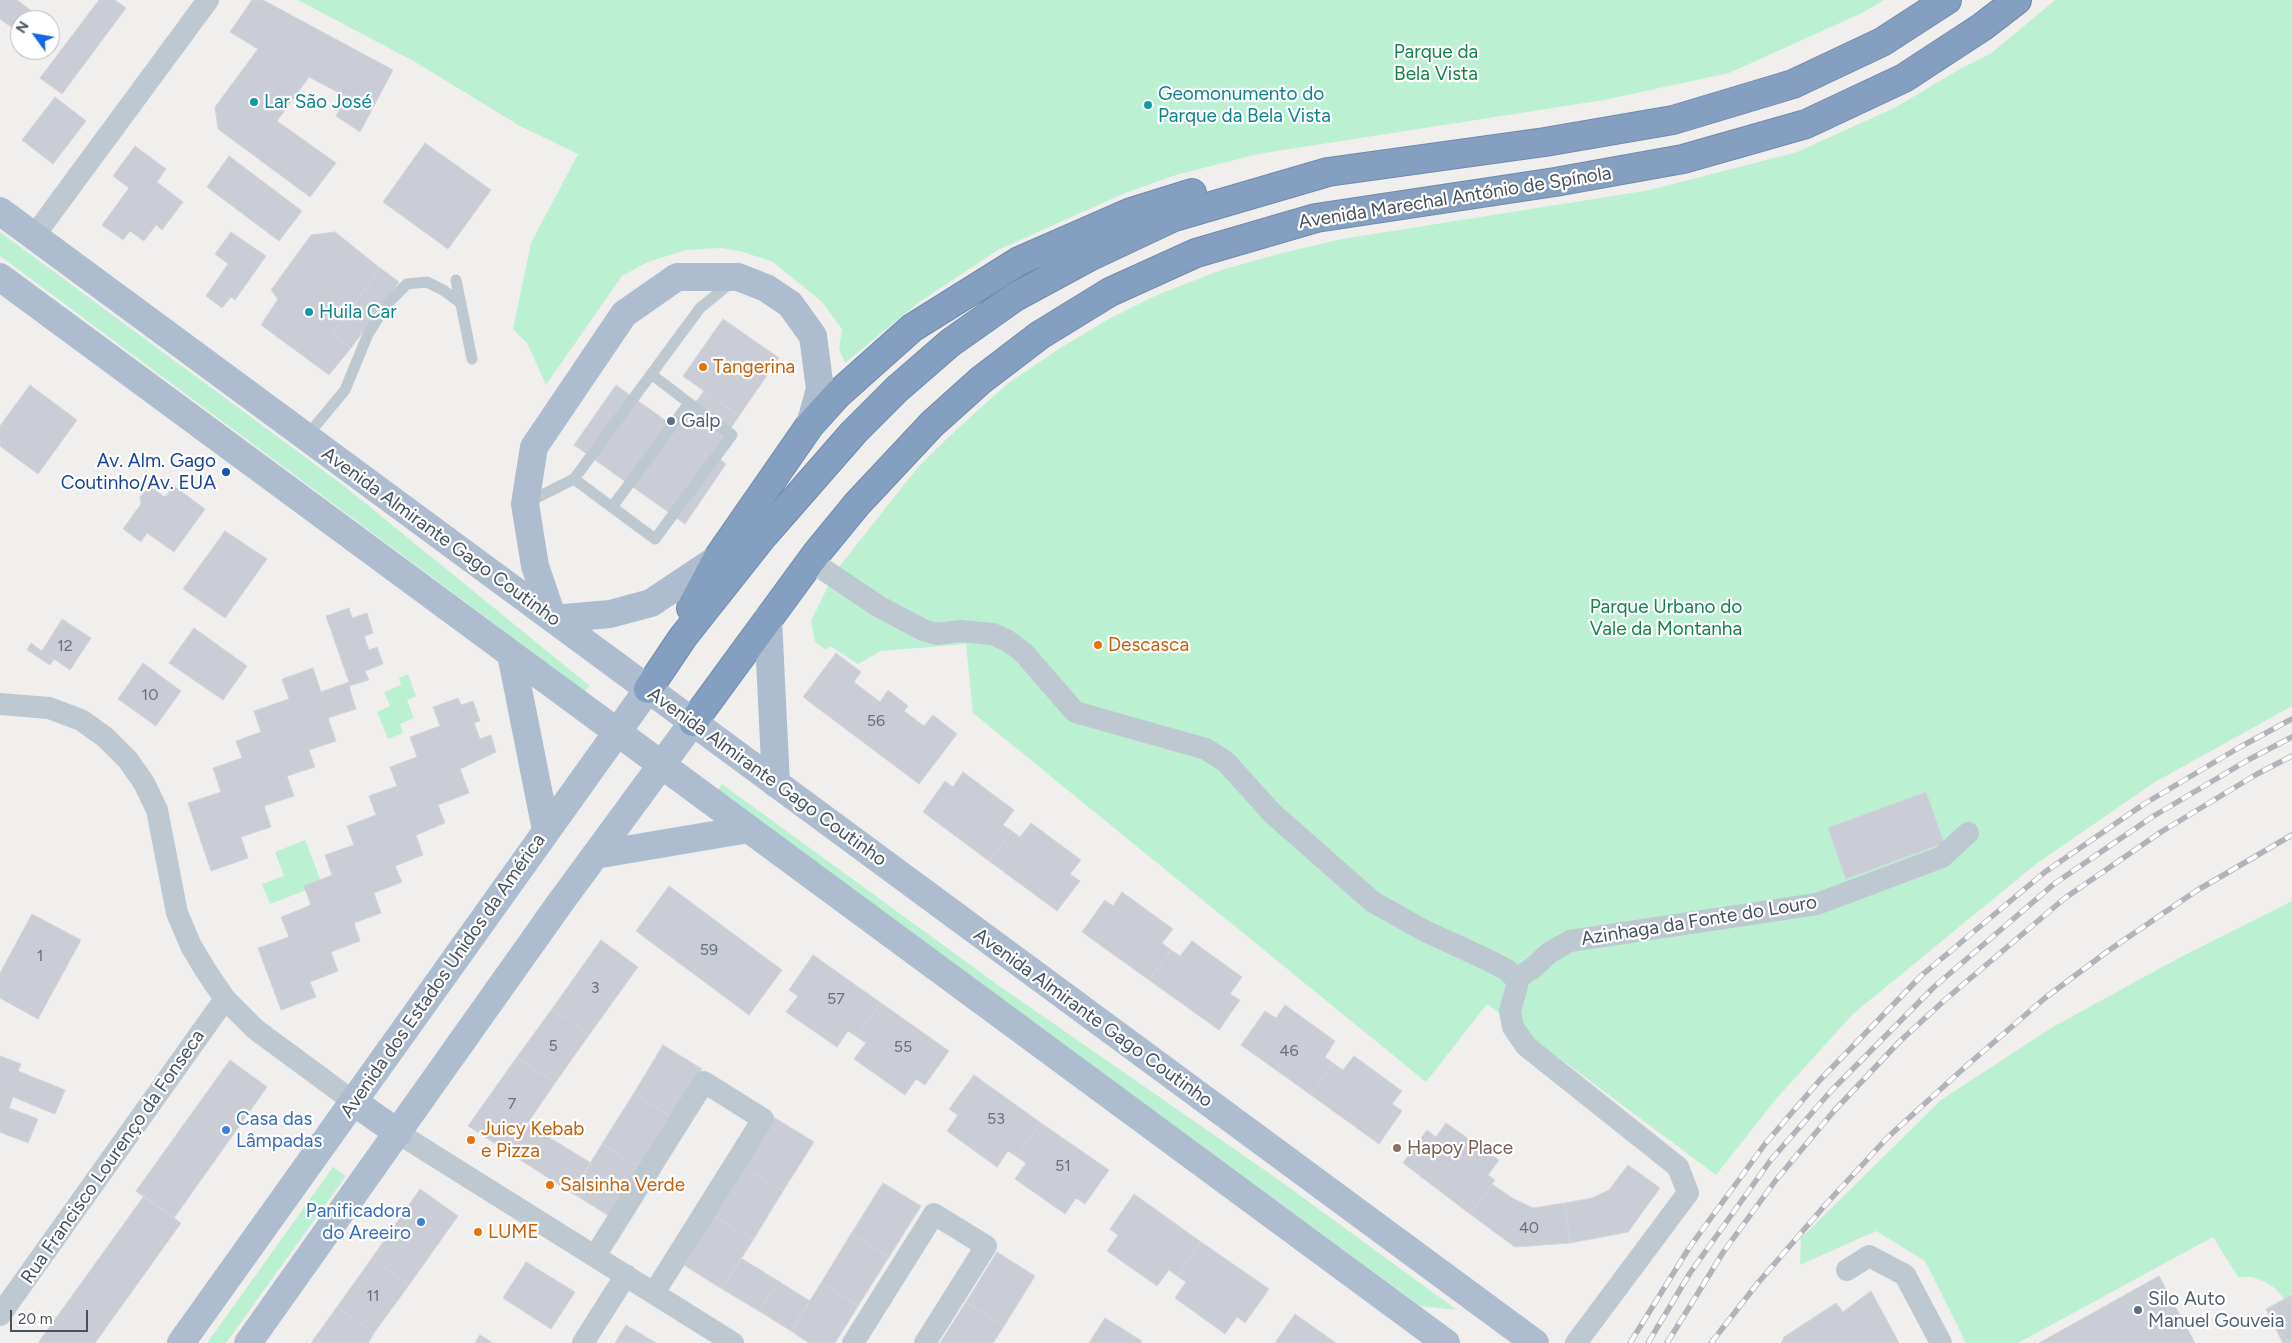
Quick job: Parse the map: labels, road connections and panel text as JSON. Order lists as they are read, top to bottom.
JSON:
{
  "streets": {
    "highway": ["Avenida Marechal António de Spínola"],
    "main road": ["Avenida Almirante Gago Coutinho", "Avenida dos Estados Unidos da América"],
    "street": ["Azinhaga da Fonte do Louro", "Rua Francisco Lourenço da Fonseca"]
  },
  "crossings": [
    ["Avenida Marechal António de Spínola", "Avenida Almirante Gago Coutinho"],
    ["Avenida Almirante Gago Coutinho", "Avenida dos Estados Unidos da América"]
  ],
  "parks": ["Parque da Bela Vista", "Parque Urbano do Vale da Montanha"],
  "places": [
    "Lar São José",
    "Geomonumento do Parque da Bela Vista",
    "Huila Car",
    "Tangerina",
    "Galp",
    "Av. Alm. Gago Coutinho/Av. EUA",
    "Descasca",
    "Casa das Lâmpadas",
    "Juicy Kebab e Pizza",
    "Hapoy Place",
    "Salsinha Verde",
    "Panificadora do Areeiro",
    "LUME",
    "Silo Auto Manuel Gouveia"
  ],
  "house_numbers": [
    "12",
    "10",
    "56",
    "59",
    "1",
    "3",
    "57",
    "5",
    "55",
    "46",
    "7",
    "53",
    "51",
    "40",
    "11"
  ],
  "scale_bar": "20 m",
  "north": "top left"
}
